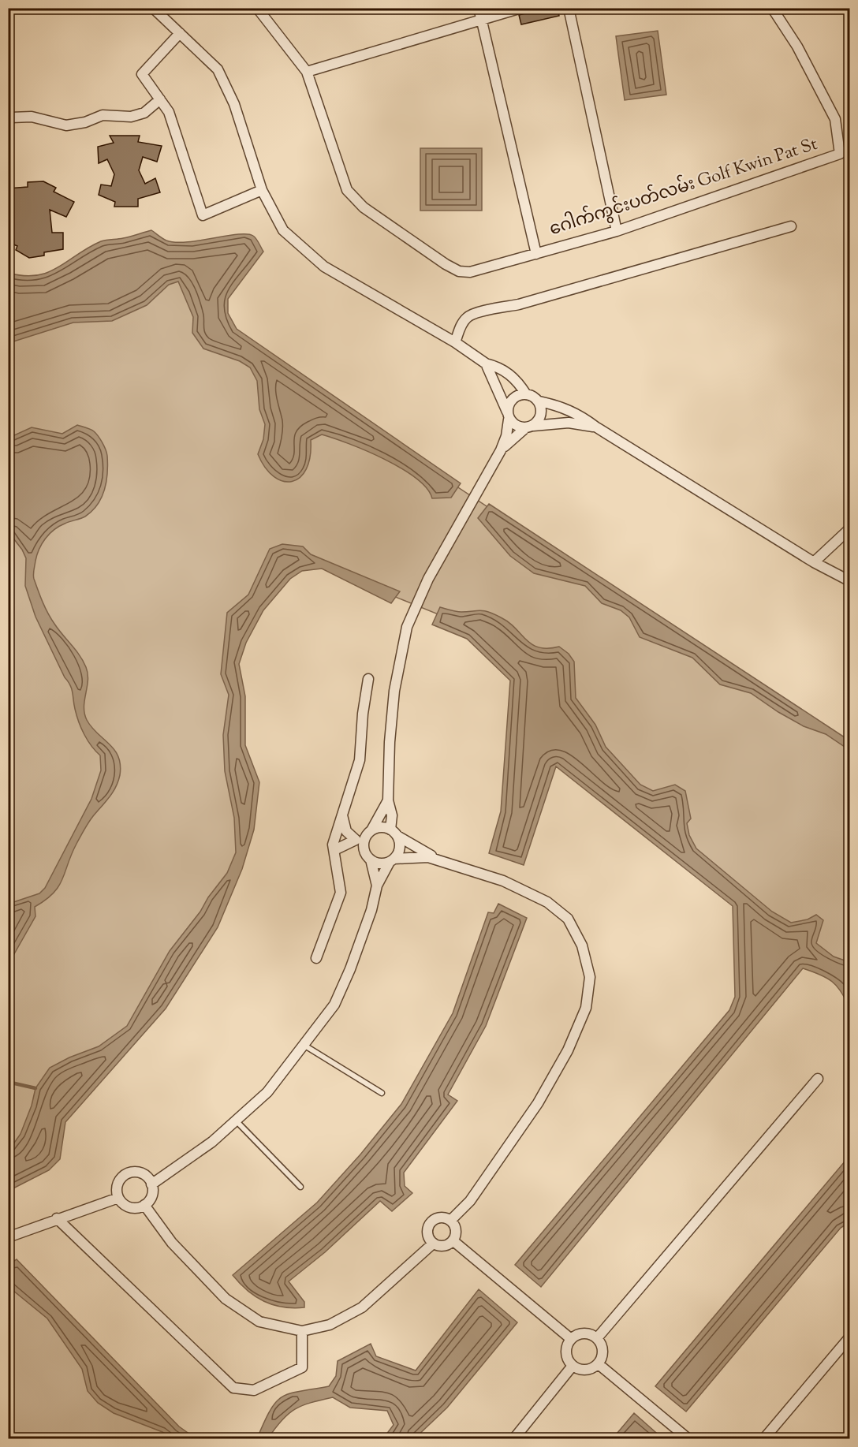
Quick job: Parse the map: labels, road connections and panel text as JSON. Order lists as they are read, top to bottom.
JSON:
{
  "streets": {
    "street": ["ဂေါက်ကွင်းပတ်လမ်း Golf Kwin Pat St"]
  }
}
